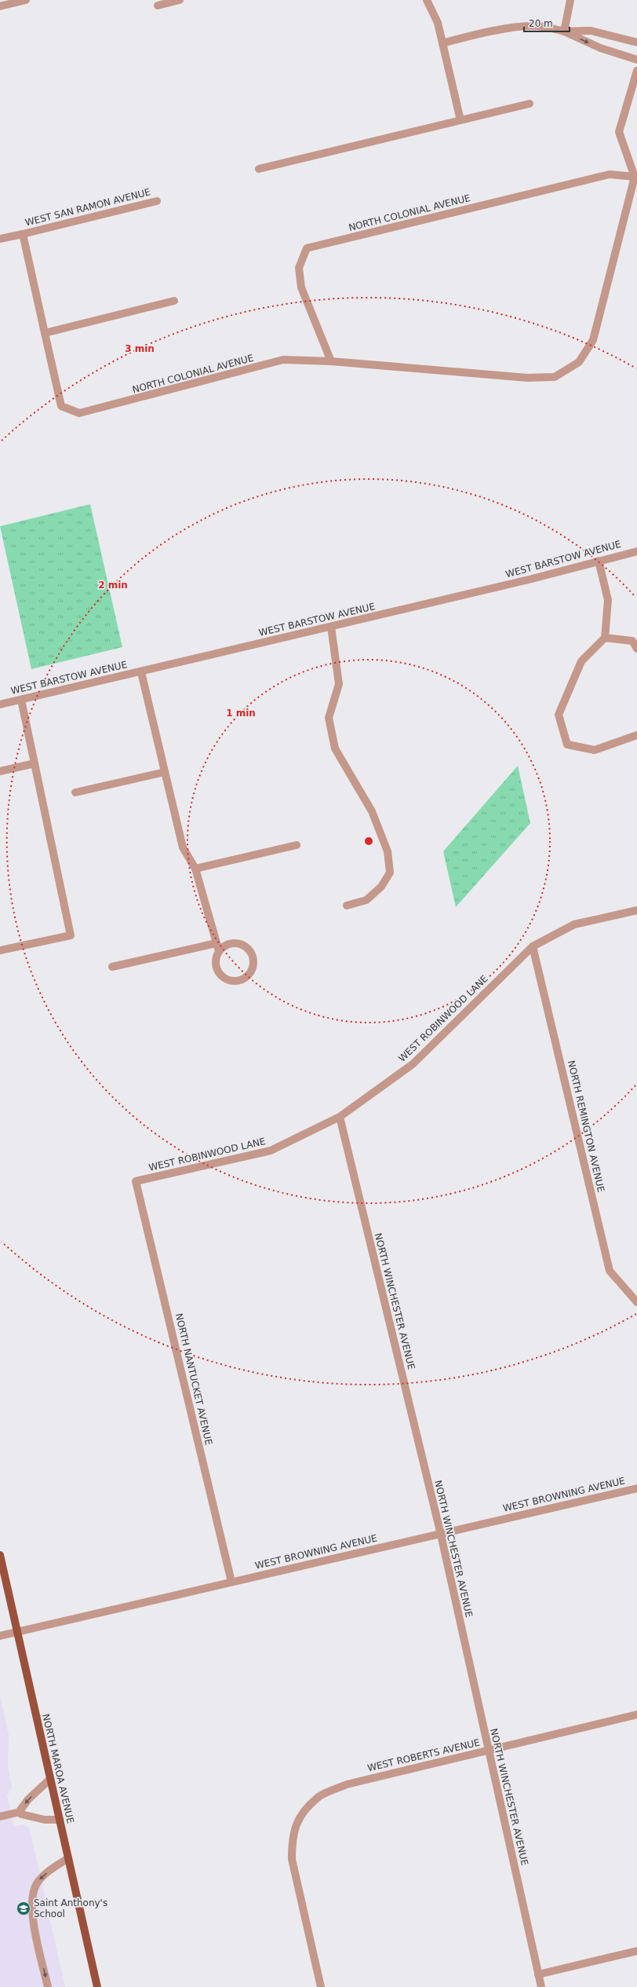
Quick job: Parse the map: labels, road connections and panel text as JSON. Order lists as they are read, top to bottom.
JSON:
{
  "streets": {
    "main road": ["NORTH MAROA AVENUE"],
    "street": [
      "WEST SAN RAMON AVENUE",
      "NORTH COLONIAL AVENUE",
      "WEST BARSTOW AVENUE",
      "WEST ROBINWOOD LANE",
      "NORTH REMINGTON AVENUE",
      "NORTH WINCHESTER AVENUE",
      "NORTH NANTUCKET AVENUE",
      "WEST BROWNING AVENUE",
      "WEST ROBERTS AVENUE"
    ]
  },
  "crossings": [
    ["WEST SAN RAMON AVENUE", "NORTH COLONIAL AVENUE"],
    ["WEST ROBINWOOD LANE", "NORTH REMINGTON AVENUE"],
    ["WEST ROBINWOOD LANE", "NORTH WINCHESTER AVENUE"],
    ["WEST ROBINWOOD LANE", "NORTH NANTUCKET AVENUE"],
    ["NORTH WINCHESTER AVENUE", "WEST BROWNING AVENUE"],
    ["NORTH WINCHESTER AVENUE", "WEST ROBERTS AVENUE"],
    ["NORTH NANTUCKET AVENUE", "WEST BROWNING AVENUE"],
    ["WEST BROWNING AVENUE", "NORTH MAROA AVENUE"]
  ],
  "places": {
    "school or university": ["Saint Anthony's School"]
  },
  "scale_bar": "20 m",
  "rings": ["3 min", "2 min", "1 min"]
}
